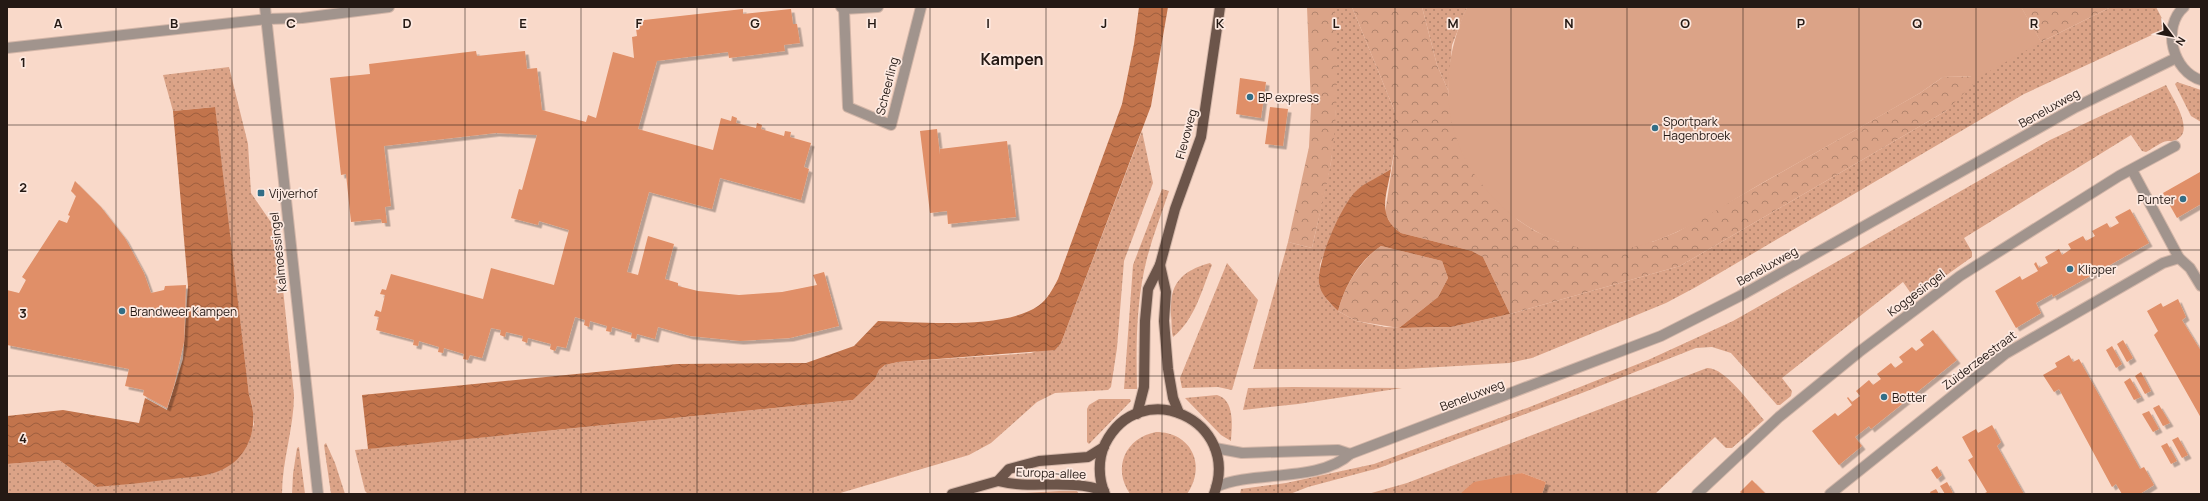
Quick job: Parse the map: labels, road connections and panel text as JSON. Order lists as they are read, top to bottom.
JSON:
{
  "streets": {
    "main road": ["Flevoweg", "Europa-allee"],
    "street": [
      "Scheerling",
      "Beneluxweg",
      "Kalmoessingel",
      "Koggesingel",
      "Zuiderzeestraat"
    ]
  },
  "districts": ["Kampen"],
  "places": {
    "other": [
      "BP express",
      "Sportpark Hagenbroek",
      "Punter",
      "Klipper",
      "Brandweer Kampen",
      "Botter"
    ],
    "transit": ["Vijverhof"]
  },
  "north": "bottom right",
  "grid": {
    "columns": [
      "A",
      "B",
      "C",
      "D",
      "E",
      "F",
      "G",
      "H",
      "I",
      "J",
      "K",
      "L",
      "M",
      "N",
      "O",
      "P",
      "Q",
      "R"
    ],
    "rows": [
      "1",
      "2",
      "3",
      "4"
    ]
  }
}
